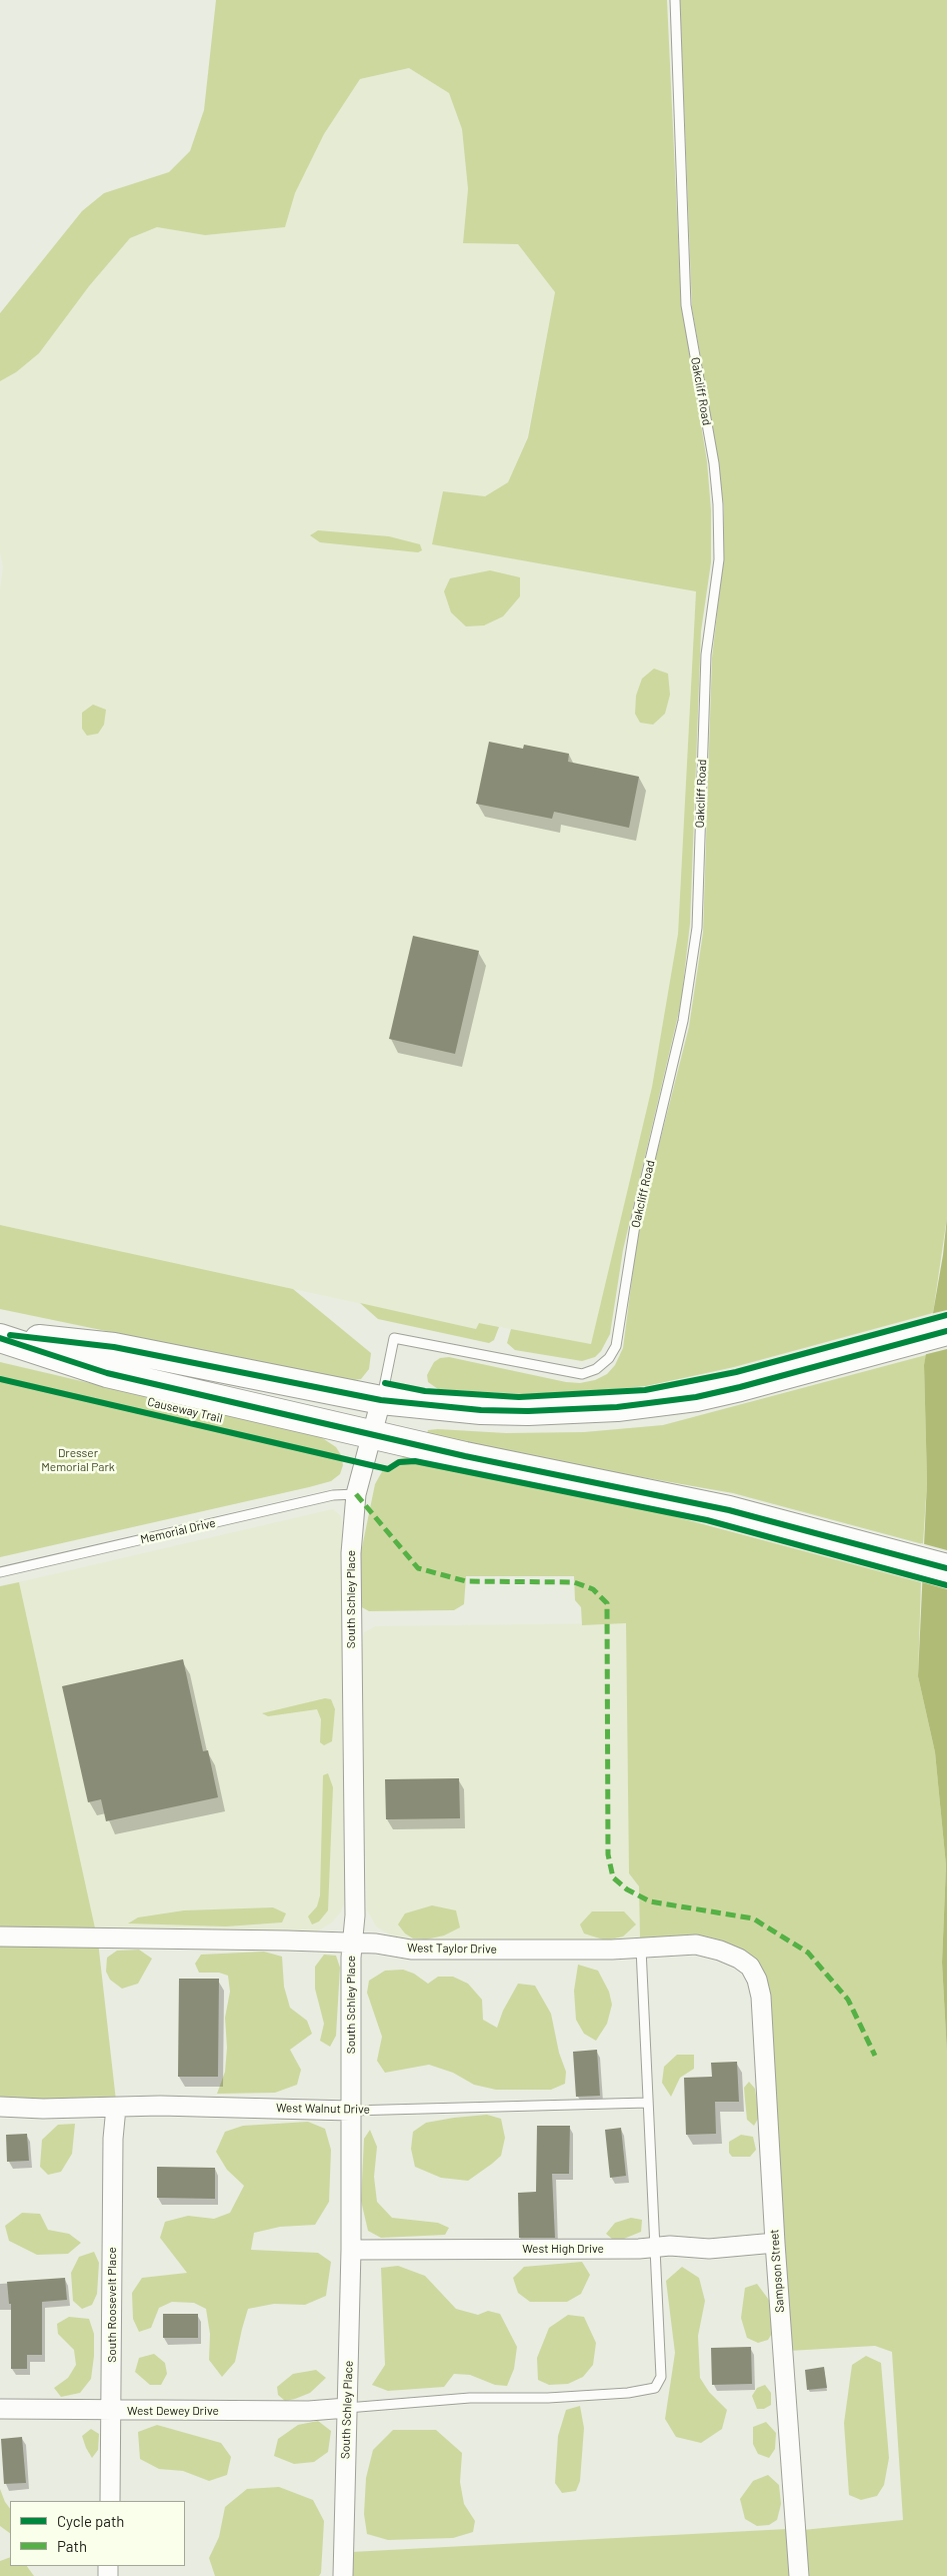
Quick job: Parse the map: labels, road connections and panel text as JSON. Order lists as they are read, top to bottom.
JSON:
{
  "streets": {
    "street": [
      "South Schley Place",
      "West Taylor Drive",
      "West Walnut Drive",
      "West High Drive",
      "Sampson Street",
      "South Roosevelt Place",
      "West Dewey Drive"
    ],
    "lane": ["Oakcliff Road", "Memorial Drive"],
    "cycle path": ["Causeway Trail"]
  },
  "crossings": [
    ["Oakcliff Road", "South Schley Place"],
    ["Memorial Drive", "South Schley Place"],
    ["South Schley Place", "West Taylor Drive"],
    ["South Schley Place", "West Walnut Drive"],
    ["South Schley Place", "West High Drive"],
    ["South Schley Place", "West Dewey Drive"],
    ["West Taylor Drive", "Sampson Street"],
    ["West Walnut Drive", "South Roosevelt Place"],
    ["West High Drive", "Sampson Street"],
    ["South Roosevelt Place", "West Dewey Drive"]
  ],
  "parks": ["Dresser Memorial Park"],
  "legend": ["Cycle path", "Path"]
}
